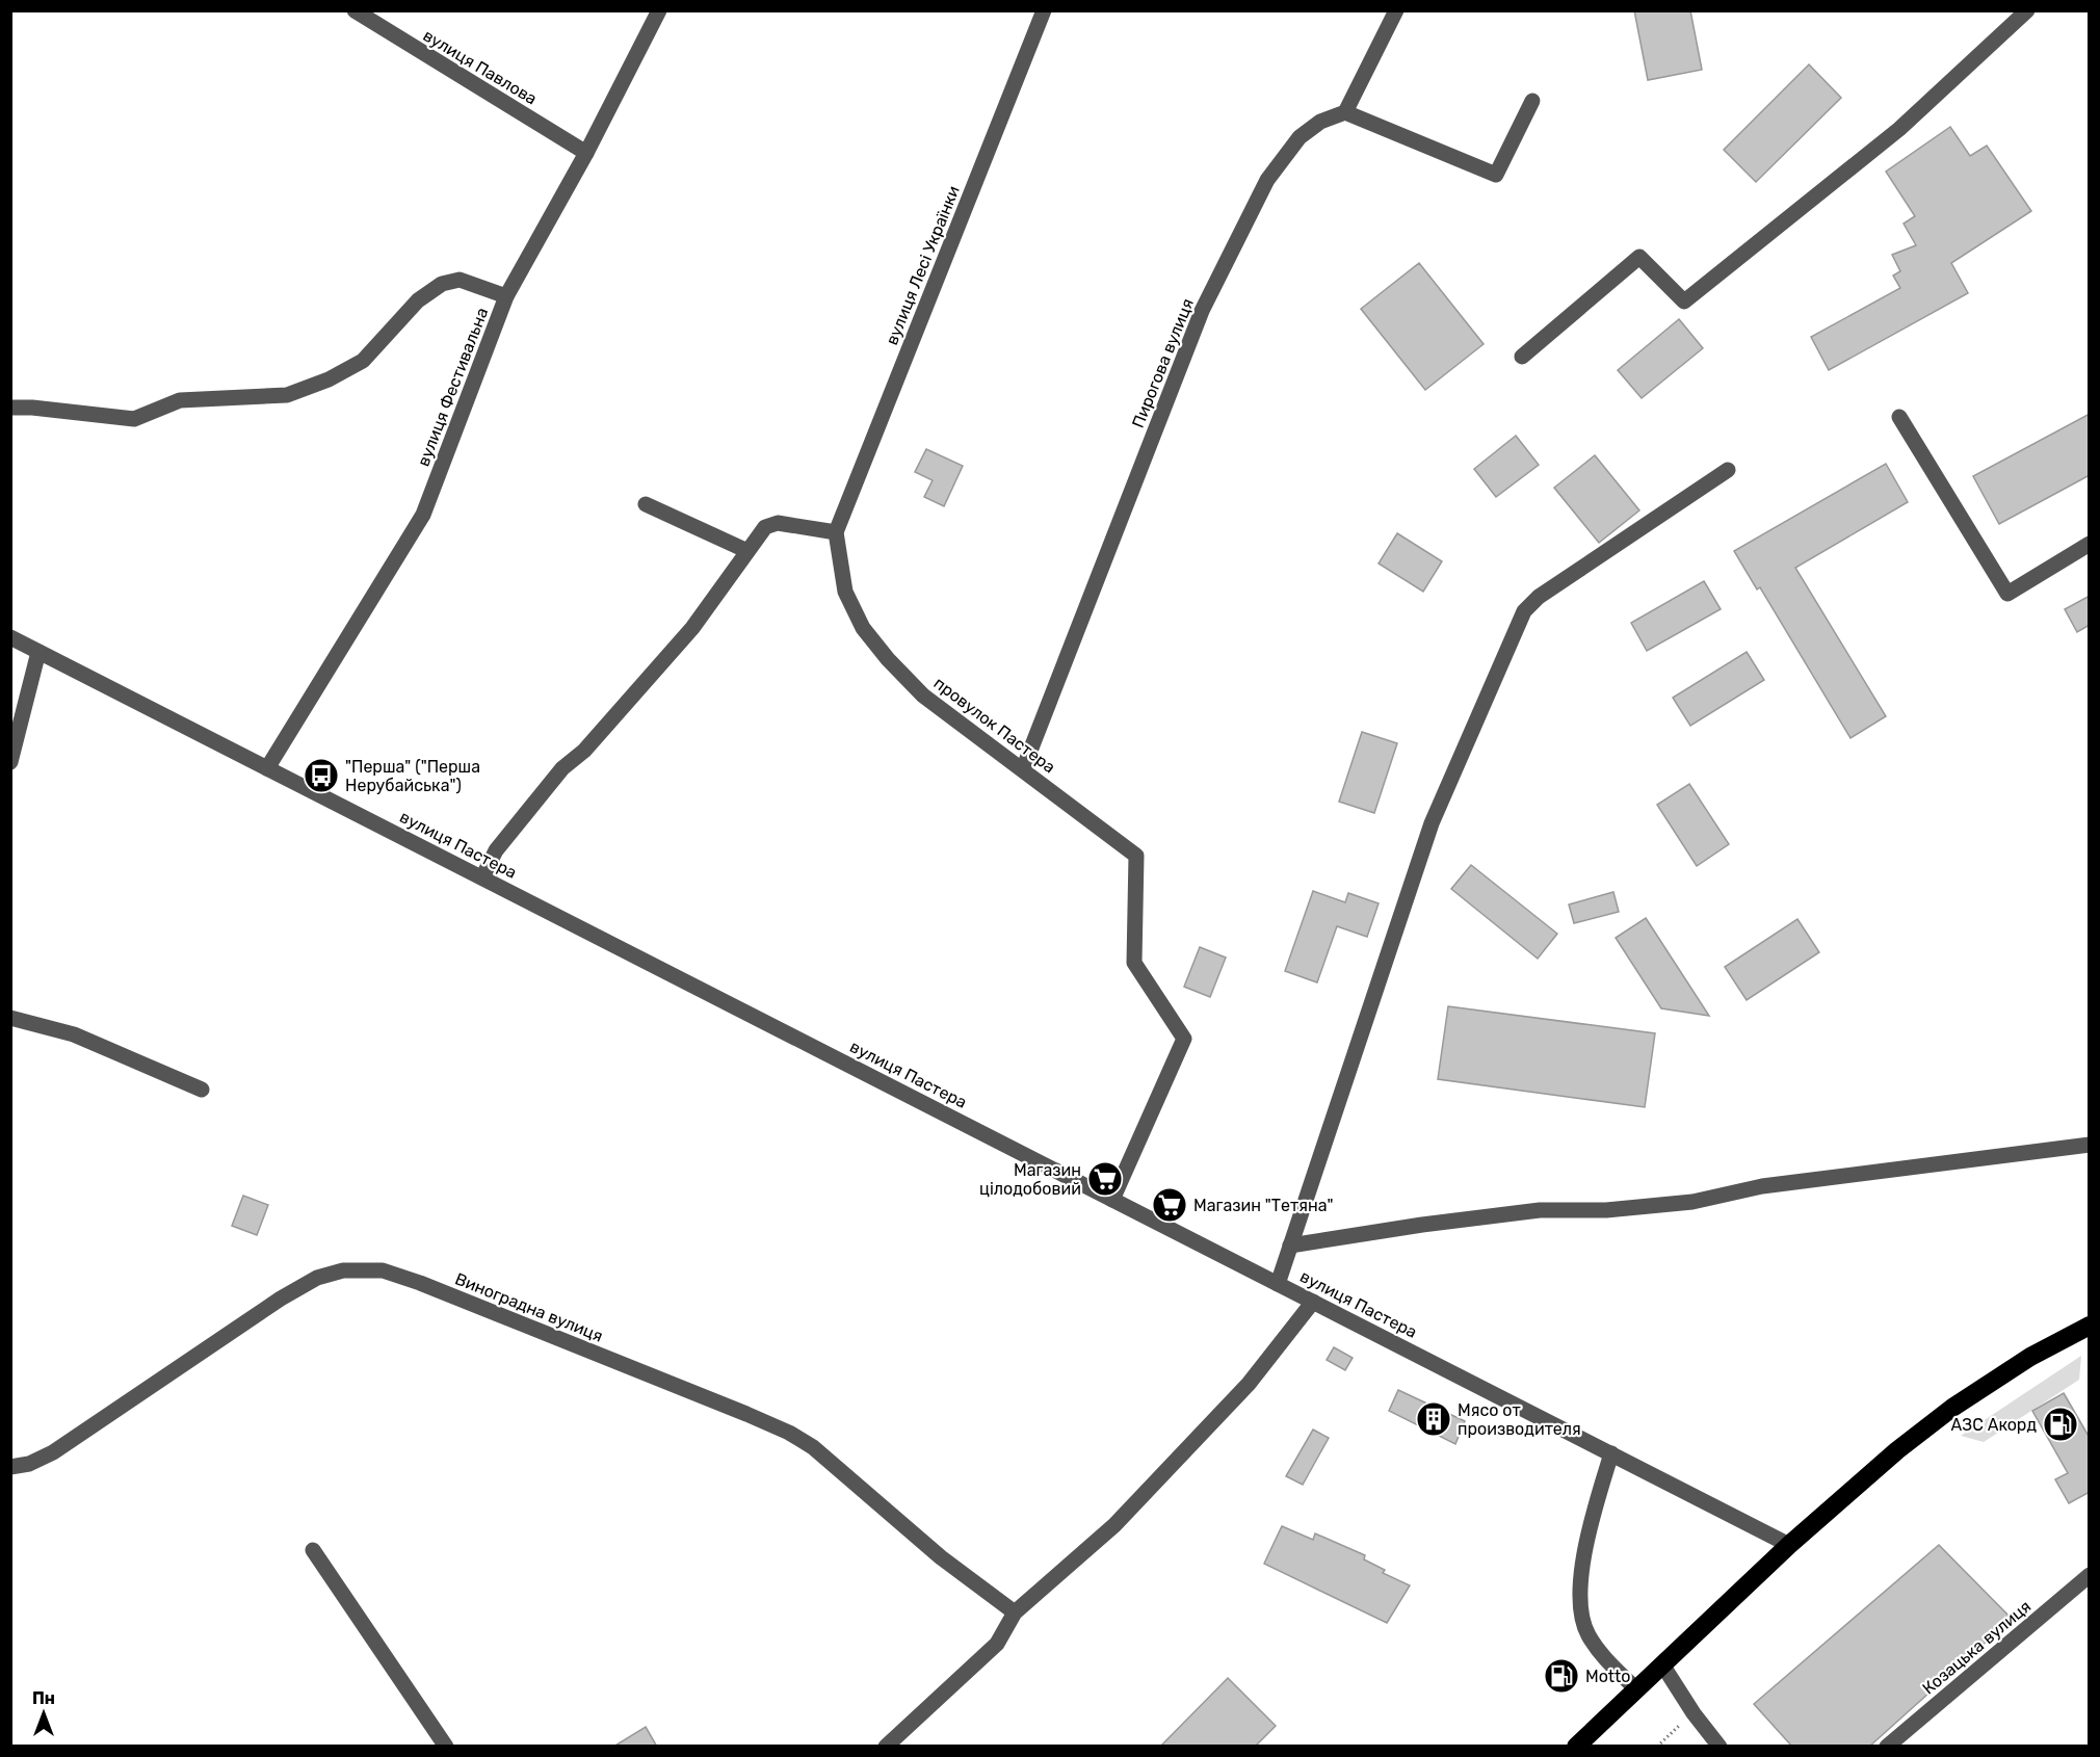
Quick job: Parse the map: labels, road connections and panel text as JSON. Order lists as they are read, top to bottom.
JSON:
{
  "streets": {
    "street": [
      "вулиця Павлова",
      "вулиця Лесі Українки",
      "Пирогова вулиця",
      "вулиця Фестивальна",
      "провулок Пастера",
      "вулиця Пастера",
      "Виноградна вулиця",
      "Козацька вулиця"
    ]
  },
  "crossings": [
    ["вулиця Павлова", "вулиця Фестивальна"],
    ["вулиця Лесі Українки", "провулок Пастера"],
    ["Пирогова вулиця", "провулок Пастера"],
    ["вулиця Фестивальна", "вулиця Пастера"],
    ["провулок Пастера", "вулиця Пастера"]
  ],
  "places": {
    "bus stop": ["\"Перша\" (\"Перша Нерубайська\")"],
    "supermarket": ["Магазин цілодобовий", "Магазин \"Тетяна\""],
    "building": ["Мясо от производителя"],
    "fuel station": ["АЗС Акорд", "Motto"]
  },
  "north": "top"
}
